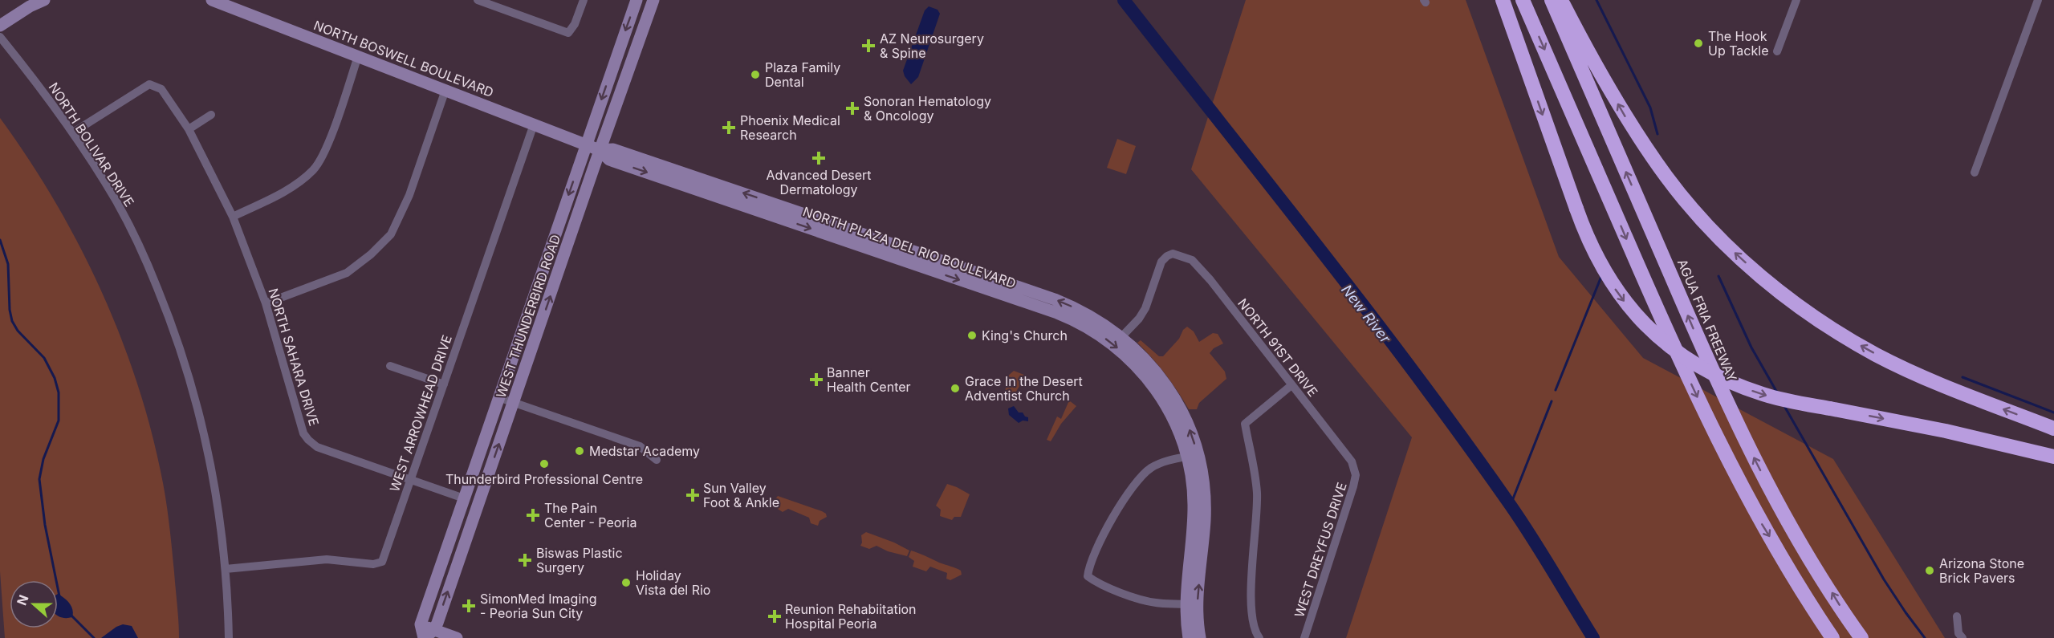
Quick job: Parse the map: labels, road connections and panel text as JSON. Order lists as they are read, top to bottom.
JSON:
{
  "streets": {
    "highway": ["AGUA FRIA FREEWAY"],
    "street": [
      "NORTH BOSWELL BOULEVARD",
      "NORTH BOLIVAR DRIVE",
      "NORTH PLAZA DEL RIO BOULEVARD",
      "WEST THUNDERBIRD ROAD",
      "NORTH 91ST DRIVE",
      "NORTH SAHARA DRIVE",
      "WEST ARROWHEAD DRIVE",
      "WEST DREYFUS DRIVE"
    ]
  },
  "crossings": [
    ["NORTH BOSWELL BOULEVARD", "WEST THUNDERBIRD ROAD"],
    ["NORTH BOSWELL BOULEVARD", "WEST ARROWHEAD DRIVE"],
    ["NORTH BOLIVAR DRIVE", "NORTH SAHARA DRIVE"],
    ["NORTH BOLIVAR DRIVE", "WEST ARROWHEAD DRIVE"],
    ["NORTH PLAZA DEL RIO BOULEVARD", "WEST THUNDERBIRD ROAD"],
    ["NORTH PLAZA DEL RIO BOULEVARD", "NORTH 91ST DRIVE"],
    ["WEST THUNDERBIRD ROAD", "NORTH SAHARA DRIVE"],
    ["NORTH 91ST DRIVE", "WEST DREYFUS DRIVE"],
    ["NORTH SAHARA DRIVE", "WEST ARROWHEAD DRIVE"]
  ],
  "water": ["New River"],
  "places": {
    "other": [
      "The Hook Up Tackle",
      "Plaza Family Dental",
      "King's Church",
      "Grace In the Desert Adventist Church",
      "Medstar Academy",
      "Thunderbird Professional Centre",
      "Arizona Stone Brick Pavers",
      "Holiday Vista del Rio"
    ],
    "health": [
      "AZ Neurosurgery & Spine",
      "Sonoran Hematology & Oncology",
      "Phoenix Medical Research",
      "Advanced Desert Dermatology",
      "Banner Health Center",
      "Sun Valley Foot & Ankle",
      "The Pain Center - Peoria",
      "Biswas Plastic Surgery",
      "SimonMed Imaging - Peoria Sun City",
      "Reunion Rehabiitation Hospital Peoria"
    ]
  },
  "north": "left"
}
